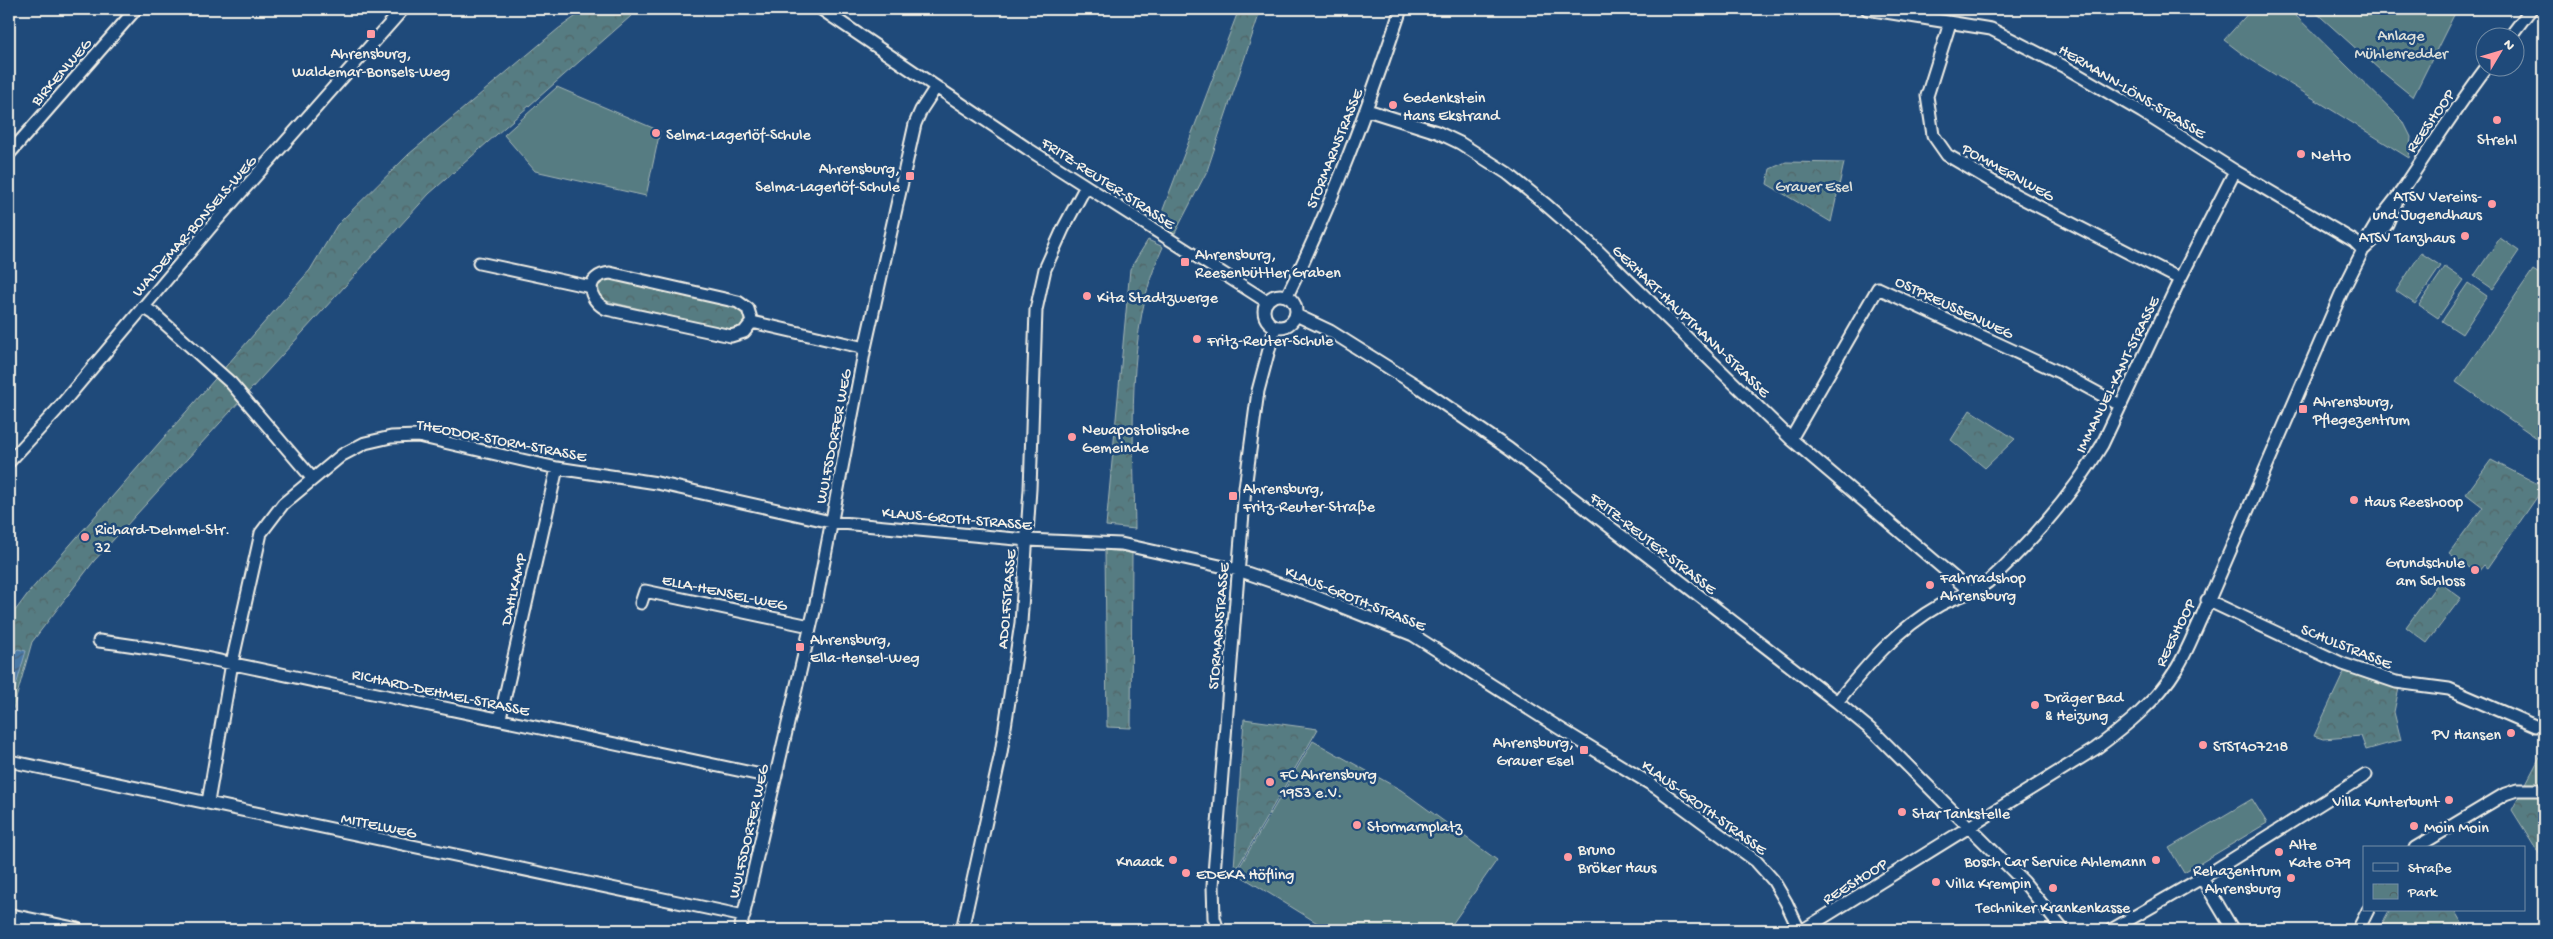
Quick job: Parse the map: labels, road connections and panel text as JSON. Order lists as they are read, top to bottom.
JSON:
{
  "streets": {
    "street": [
      "BIRKENWEG",
      "HERMANN-LÖNS-STRASSE",
      "REESHOOP",
      "STORMARNSTRASSE",
      "POMMERNWEG",
      "FRITZ-REUTER-STRASSE",
      "WALDEMAR-BONSELS-WEG",
      "OSTPREUSSENWEG",
      "GERHART-HAUPTMANN-STRASSE",
      "IMMANUEL-KANT-STRASSE",
      "WULFSDORFER WEG",
      "THEODOR-STORM-STRASSE",
      "KLAUS-GROTH-STRASSE",
      "DAHLKAMP",
      "ELLA-HENSEL-WEG",
      "ADOLFSTRASSE",
      "SCHULSTRASSE",
      "RICHARD-DEHMEL-STRASSE",
      "MITTELWEG"
    ]
  },
  "crossings": [
    ["HERMANN-LÖNS-STRASSE", "REESHOOP"],
    ["HERMANN-LÖNS-STRASSE", "POMMERNWEG"],
    ["HERMANN-LÖNS-STRASSE", "IMMANUEL-KANT-STRASSE"],
    ["REESHOOP", "FRITZ-REUTER-STRASSE"],
    ["REESHOOP", "SCHULSTRASSE"],
    ["STORMARNSTRASSE", "FRITZ-REUTER-STRASSE"],
    ["STORMARNSTRASSE", "GERHART-HAUPTMANN-STRASSE"],
    ["STORMARNSTRASSE", "KLAUS-GROTH-STRASSE"],
    ["POMMERNWEG", "IMMANUEL-KANT-STRASSE"],
    ["FRITZ-REUTER-STRASSE", "IMMANUEL-KANT-STRASSE"],
    ["FRITZ-REUTER-STRASSE", "WULFSDORFER WEG"],
    ["FRITZ-REUTER-STRASSE", "ADOLFSTRASSE"],
    ["OSTPREUSSENWEG", "GERHART-HAUPTMANN-STRASSE"],
    ["OSTPREUSSENWEG", "IMMANUEL-KANT-STRASSE"],
    ["GERHART-HAUPTMANN-STRASSE", "IMMANUEL-KANT-STRASSE"],
    ["WULFSDORFER WEG", "THEODOR-STORM-STRASSE"],
    ["WULFSDORFER WEG", "KLAUS-GROTH-STRASSE"],
    ["WULFSDORFER WEG", "ELLA-HENSEL-WEG"],
    ["WULFSDORFER WEG", "RICHARD-DEHMEL-STRASSE"],
    ["WULFSDORFER WEG", "MITTELWEG"],
    ["THEODOR-STORM-STRASSE", "KLAUS-GROTH-STRASSE"],
    ["THEODOR-STORM-STRASSE", "DAHLKAMP"],
    ["THEODOR-STORM-STRASSE", "RICHARD-DEHMEL-STRASSE"],
    ["THEODOR-STORM-STRASSE", "MITTELWEG"],
    ["KLAUS-GROTH-STRASSE", "ADOLFSTRASSE"],
    ["DAHLKAMP", "RICHARD-DEHMEL-STRASSE"]
  ],
  "parks": ["Anlage Mühlenredder", "Grauer Esel"],
  "places": {
    "transit": [
      "Ahrensburg, Waldemar-Bonsels-Weg",
      "Ahrensburg, Selma-Lagerlöf-Schule",
      "Ahrensburg, Reesenbüttler Graben",
      "Ahrensburg, Pflegezentrum",
      "Ahrensburg, Fritz-Reuter-Straße",
      "Ahrensburg, Ella-Hensel-Weg",
      "Ahrensburg, Grauer Esel"
    ],
    "other": [
      "Gedenkstein Hans Ekstrand",
      "Strehl",
      "Selma-Lagerlöf-Schule",
      "Netto",
      "ATSV Vereins- und Jugendhaus",
      "ATSV Tanzhaus",
      "Kita Stadtzwerge",
      "Fritz-Reuter-Schule",
      "Neuapostolische Gemeinde",
      "Haus Reeshoop",
      "Richard-Dehmel-Str. 32",
      "Grundschule am Schloss",
      "Fahrradshop Ahrensburg",
      "Dräger Bad & Heizung",
      "PV Hansen",
      "STST407218",
      "FC Ahrensburg 1953 e.V.",
      "Villa Kunterbunt",
      "Star Tankstelle",
      "Stormarnplatz",
      "Moin Moin",
      "Alte Kate 079",
      "Bruno Bröker Haus",
      "Knaack",
      "Bosch Car Service Ahlemann",
      "EDEKA Höfling",
      "Rehazentrum Ahrensburg",
      "Villa Krempin",
      "Techniker Krankenkasse"
    ]
  },
  "legend": ["Straße", "Park"],
  "north": "top right"
}
